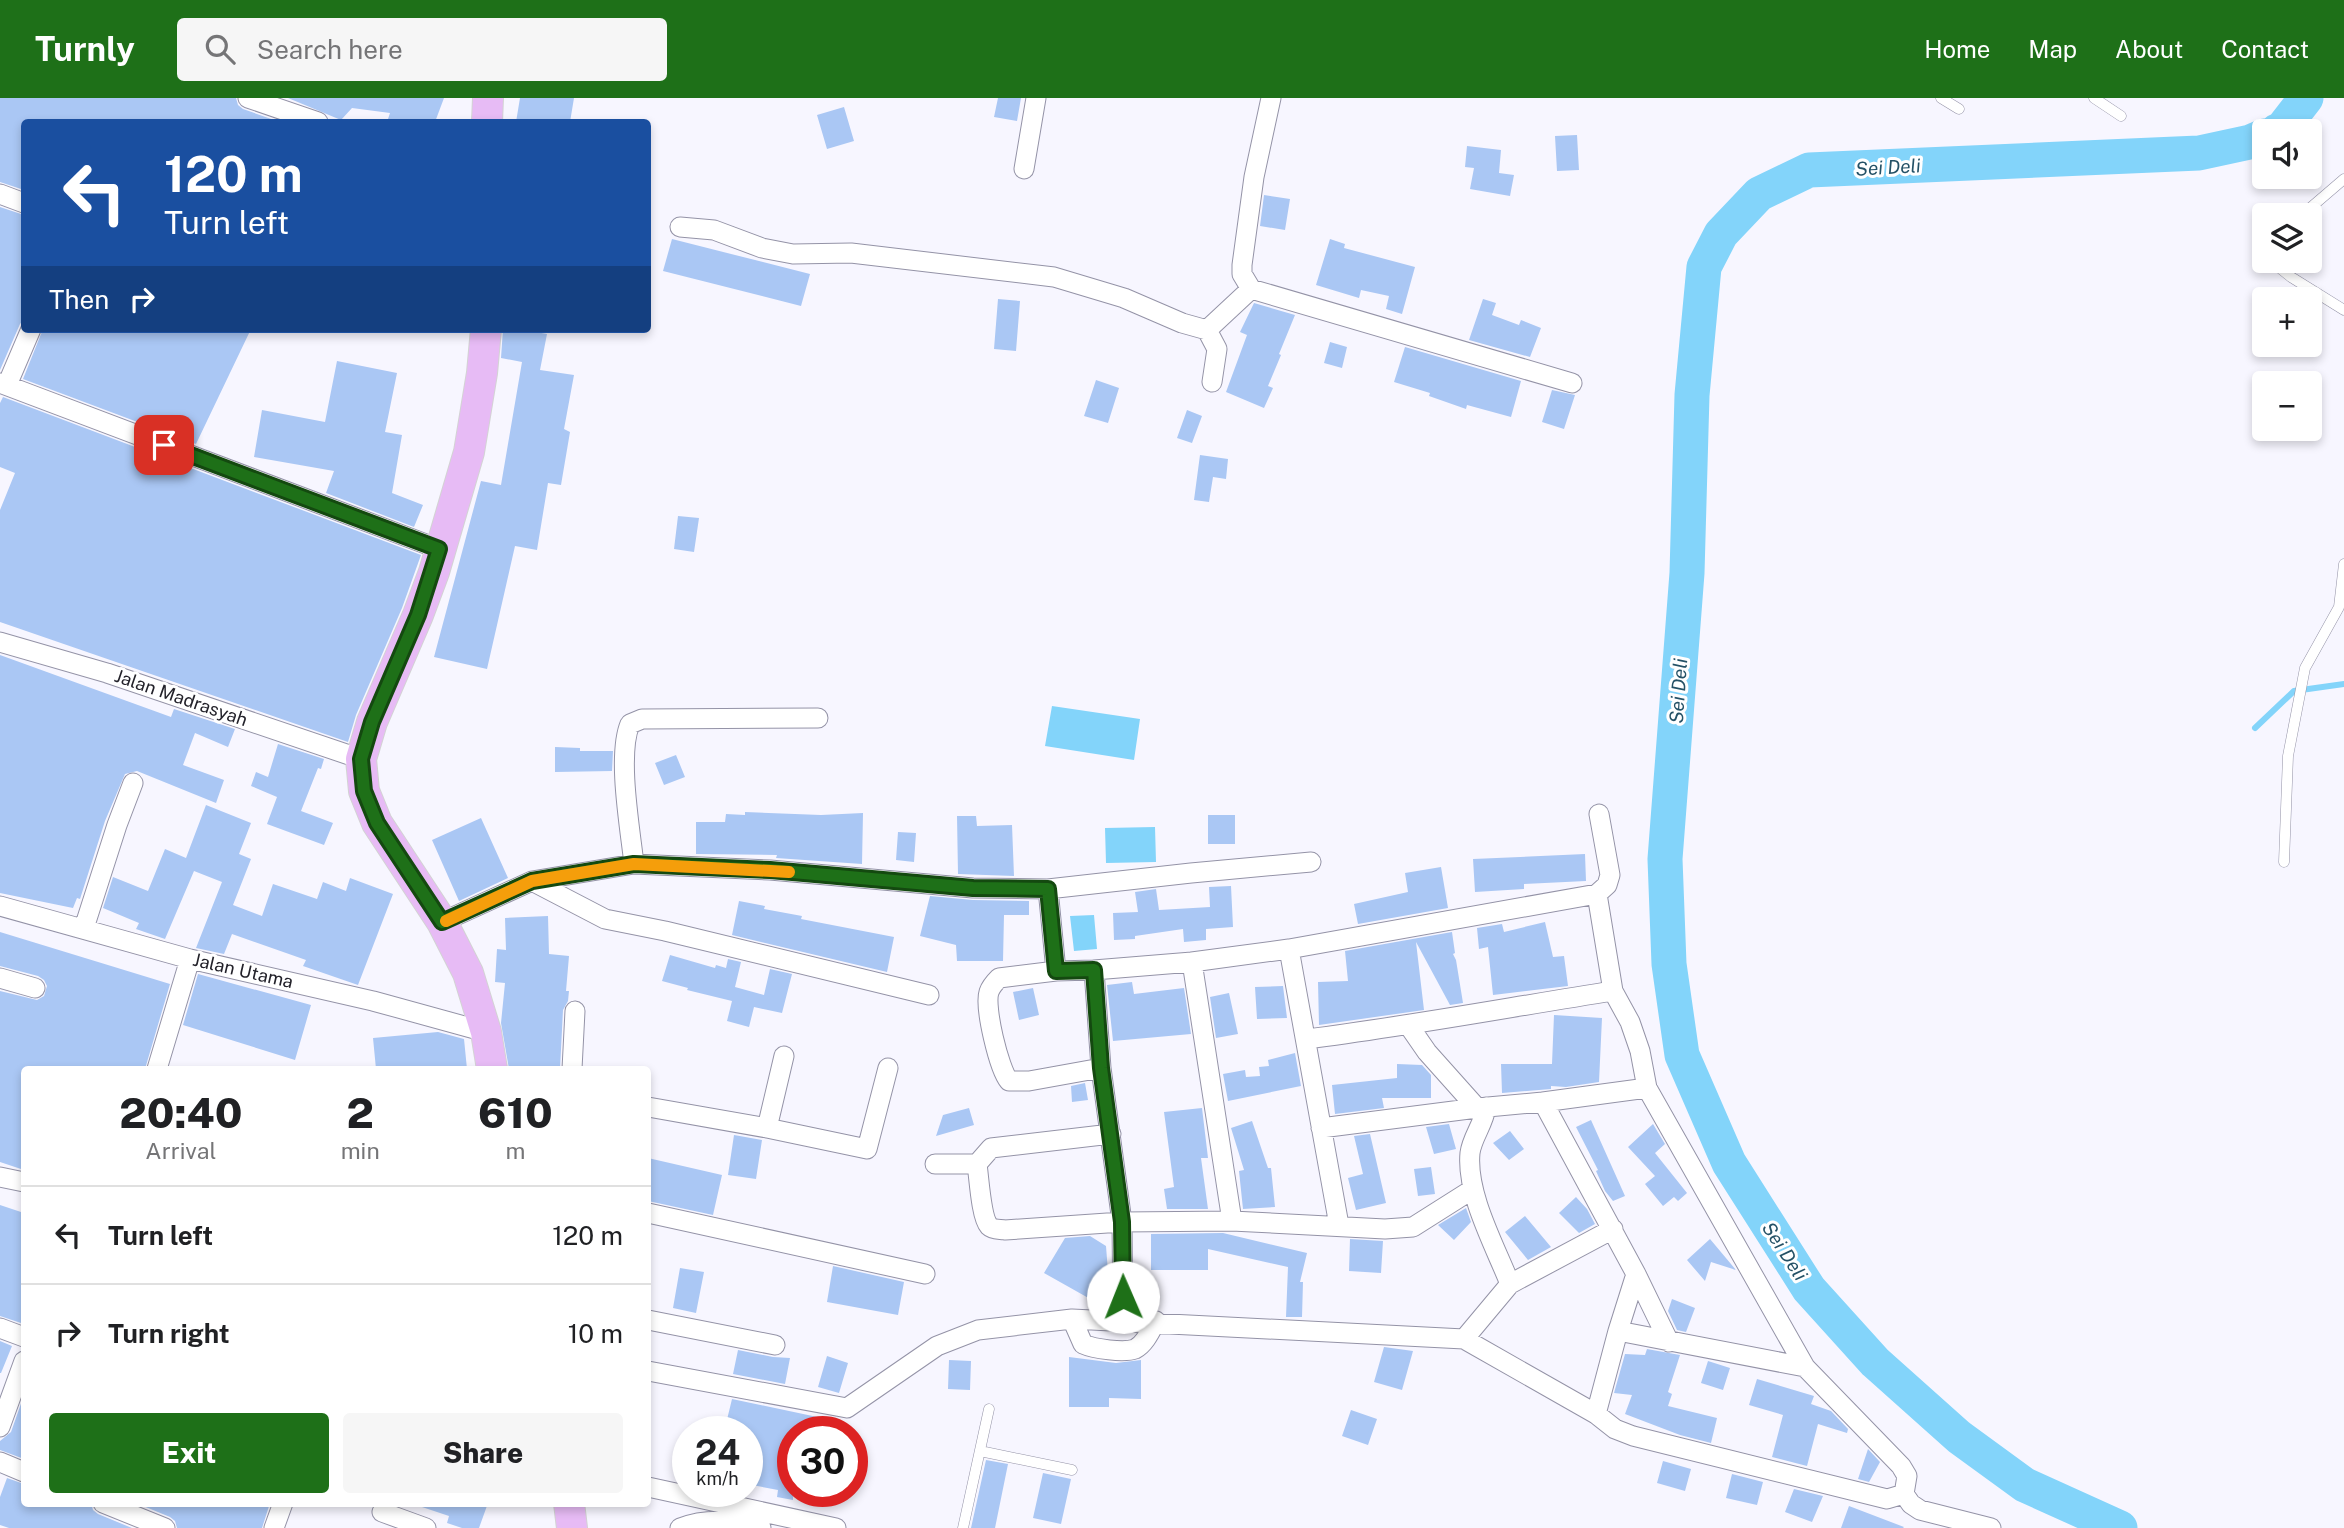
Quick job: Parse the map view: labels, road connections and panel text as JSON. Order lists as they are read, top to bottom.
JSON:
{
  "streets": {
    "street": ["Jalan Madrasyah", "Jalan Utama"]
  },
  "water": ["Sei Deli"],
  "page": {
    "header": "Turnly",
    "search": "Search here",
    "nav": [
      "Home",
      "Map",
      "About",
      "Contact"
    ],
    "map_buttons": ["+", "−"],
    "turn": ["120 m", "Turn left"],
    "then": "Then",
    "eta": [
      "20:40",
      "Arrival",
      "2",
      "min",
      "610",
      "m"
    ],
    "list": [
      {
        "name": "Turn left",
        "value": "120 m"
      },
      {
        "name": "Turn right",
        "value": "10 m"
      }
    ],
    "buttons": ["Exit", "Share"],
    "speed": "24 km/h",
    "limit": "30"
  }
}
